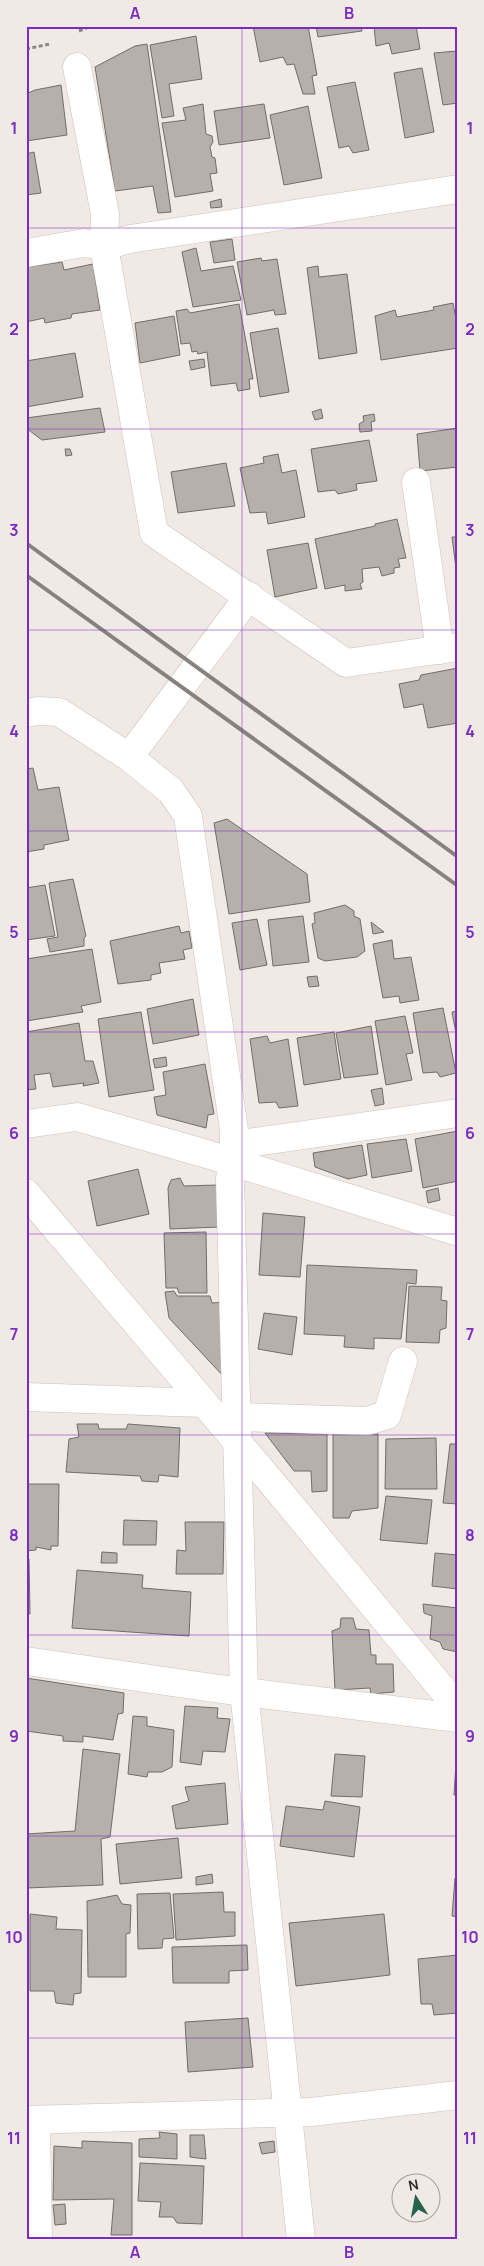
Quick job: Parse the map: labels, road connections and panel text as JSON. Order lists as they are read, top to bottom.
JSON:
{
  "north": "top",
  "grid": {
    "columns": ["A", "B"],
    "rows": [
      "1",
      "2",
      "3",
      "4",
      "5",
      "6",
      "7",
      "8",
      "9",
      "10",
      "11"
    ]
  }
}
